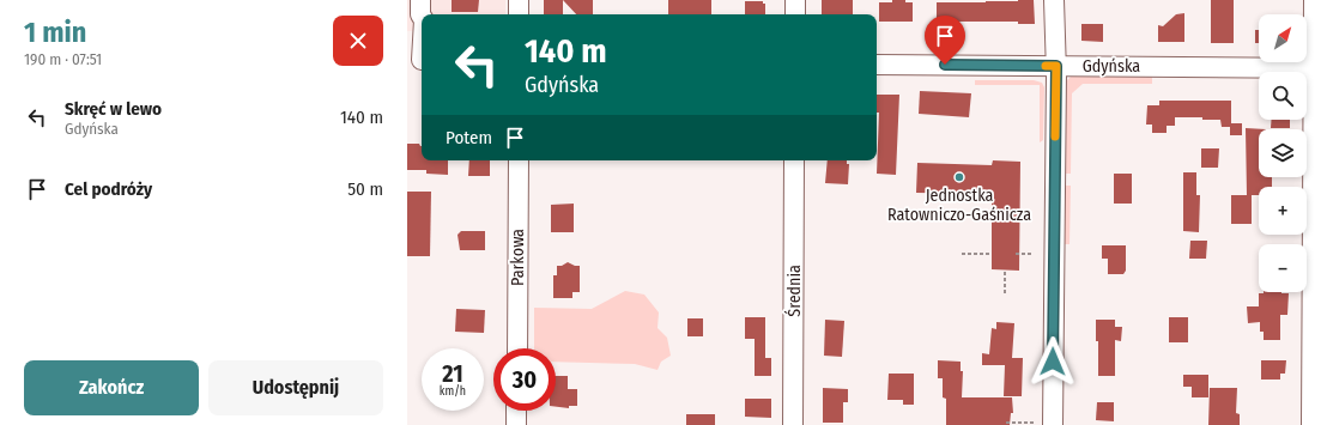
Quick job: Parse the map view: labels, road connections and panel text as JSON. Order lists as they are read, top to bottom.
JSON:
{
  "streets": {
    "street": ["Gdyńska", "Parkowa", "Średnia"]
  },
  "places": ["Jednostka Ratowniczo-Gaśnicza"],
  "north": "top right",
  "page": {
    "heading": ["1 min", "190 m · 07:51"],
    "map_buttons": ["+", "−"],
    "turn": ["140 m", "Gdyńska"],
    "list": [
      {
        "name": "Skręć w lewo",
        "note": "Gdyńska",
        "value": "140 m"
      },
      {
        "name": "Cel podróży",
        "value": "50 m"
      }
    ],
    "then": "Potem",
    "speed": "21 km/h",
    "limit": "30",
    "buttons": ["Zakończ", "Udostępnij"]
  }
}
